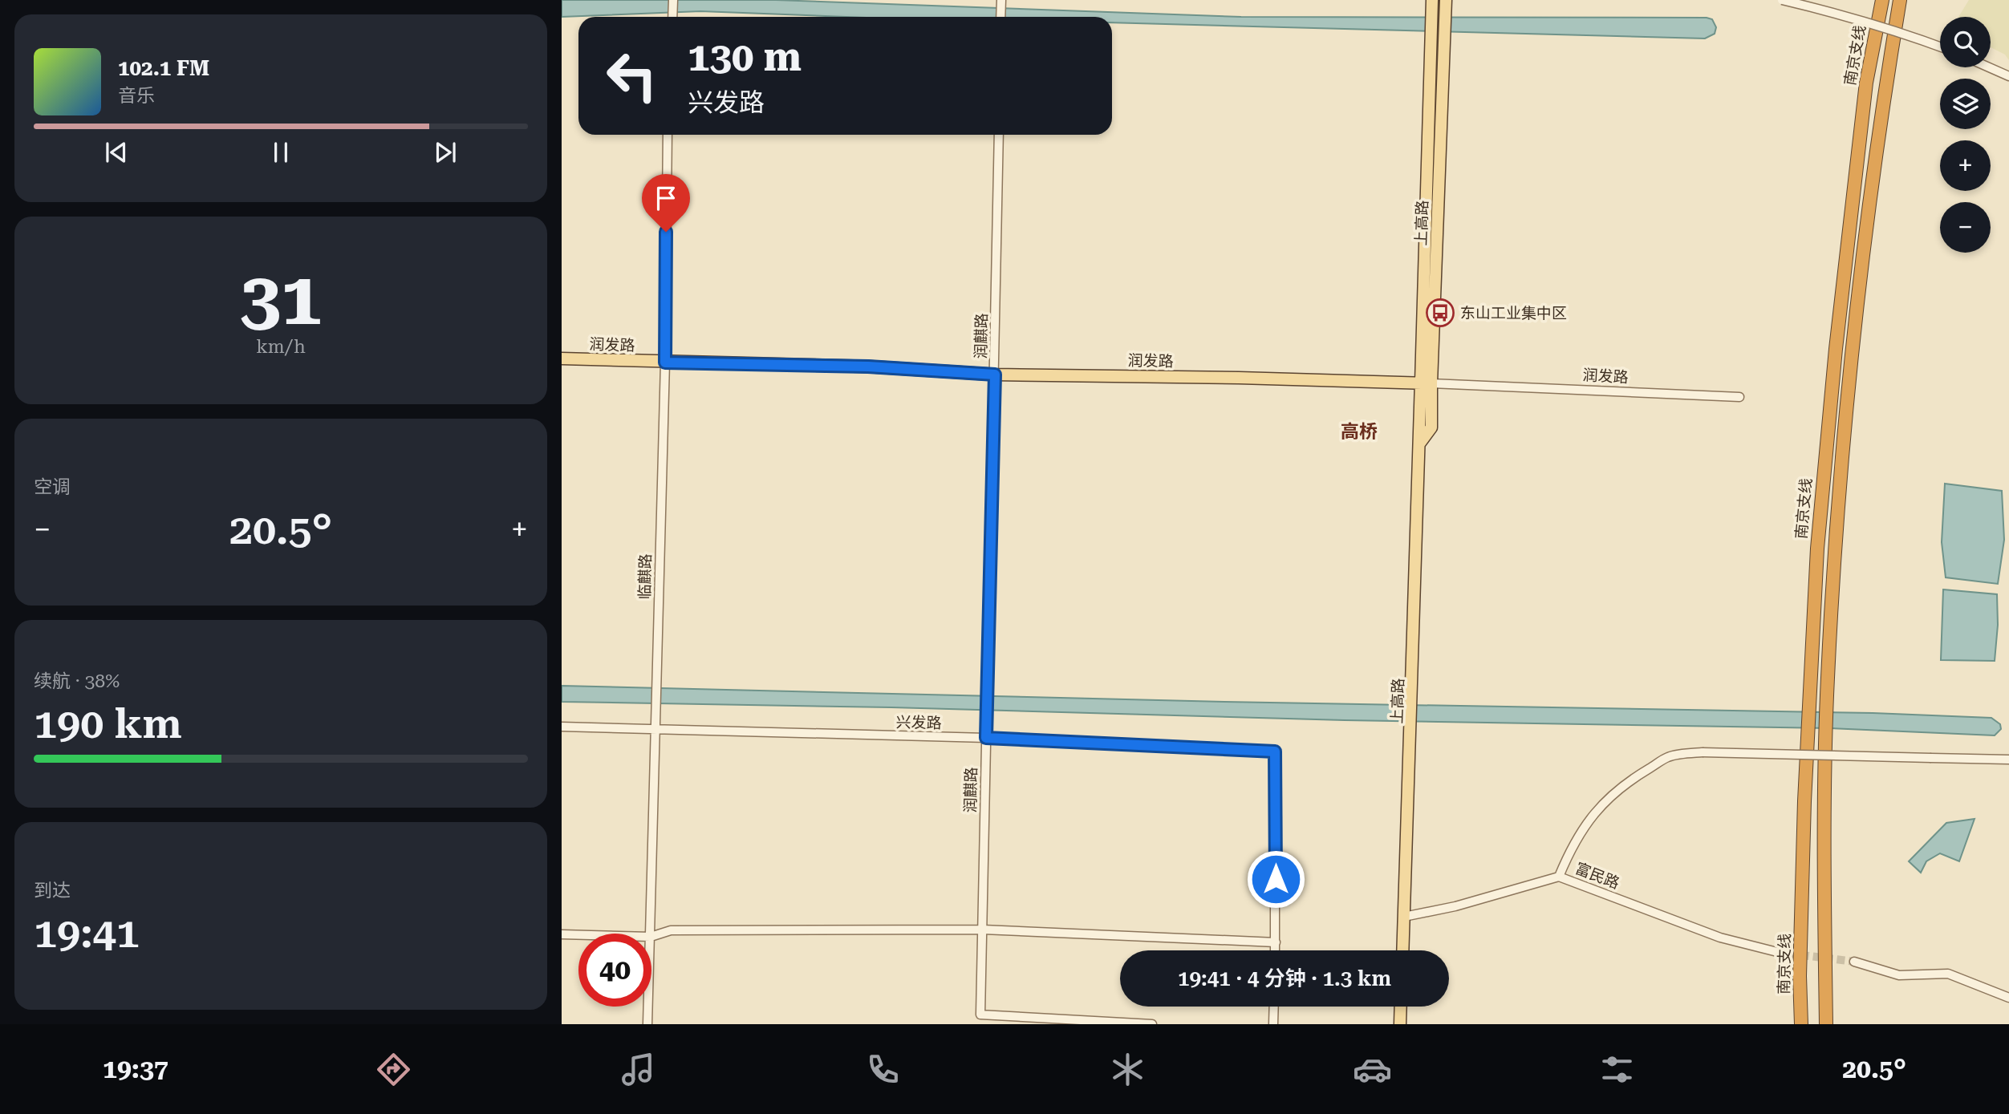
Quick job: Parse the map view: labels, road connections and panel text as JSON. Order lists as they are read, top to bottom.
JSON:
{
  "streets": {
    "highway": ["南京支线"],
    "main road": ["上高路", "润发路"],
    "street": [
      "润麒路",
      "临麒路",
      "兴发路",
      "富民路"
    ]
  },
  "crossings": [
    ["上高路", "润发路"],
    ["上高路", "富民路"],
    ["润麒路", "润发路"],
    ["润麒路", "兴发路"],
    ["润发路", "临麒路"],
    ["临麒路", "兴发路"]
  ],
  "districts": ["高桥"],
  "places": {
    "bus stop": ["东山工业集中区"]
  },
  "page": {
    "map_buttons": ["+", "−"],
    "turn": ["130 m", "兴发路"],
    "song": ["102.1 FM", "音乐"],
    "tile": [
      ["31", "km/h"],
      "空调",
      ["续航 · 38%", "190 km"],
      ["到达", "19:41"]
    ],
    "heat": ["−", "20.5°", "+"],
    "limit": "40",
    "trip": "19:41 · 4 分钟 · 1.3 km",
    "tabs": ["19:37", "20.5°"]
  }
}
